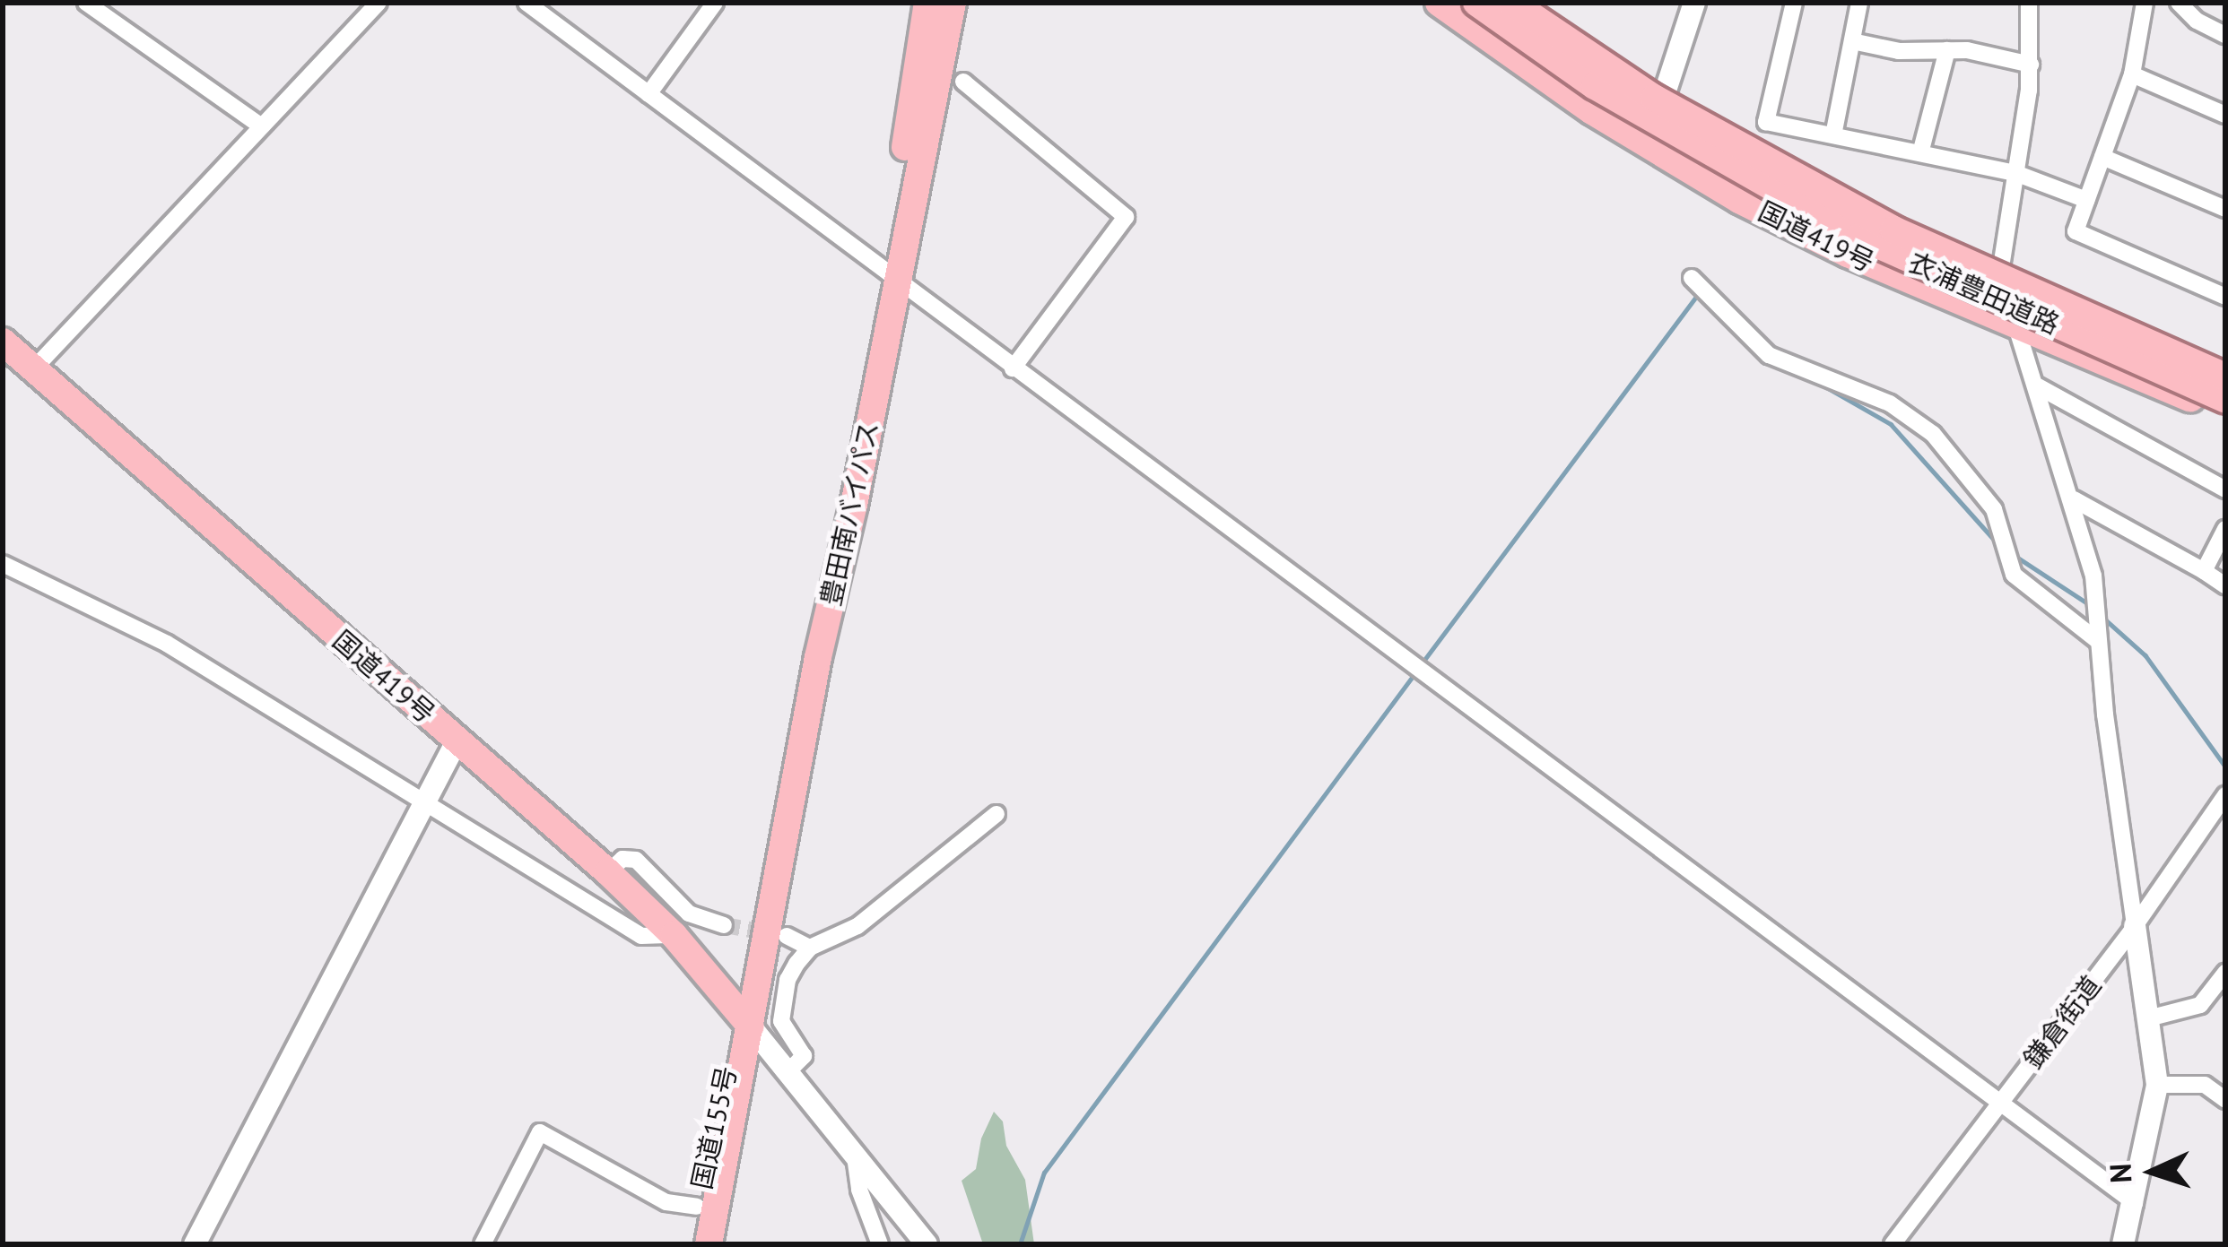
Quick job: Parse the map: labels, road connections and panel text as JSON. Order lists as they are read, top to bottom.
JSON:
{
  "streets": {
    "highway": [
      "国道419号",
      "衣浦豊田道路",
      "豊田南バイパス",
      "国道155号"
    ],
    "street": ["鎌倉街道"]
  },
  "crossings": [
    ["国道419号", "豊田南バイパス"],
    ["国道419号", "国道155号"],
    ["豊田南バイパス", "国道155号"]
  ],
  "north": "left"
}
